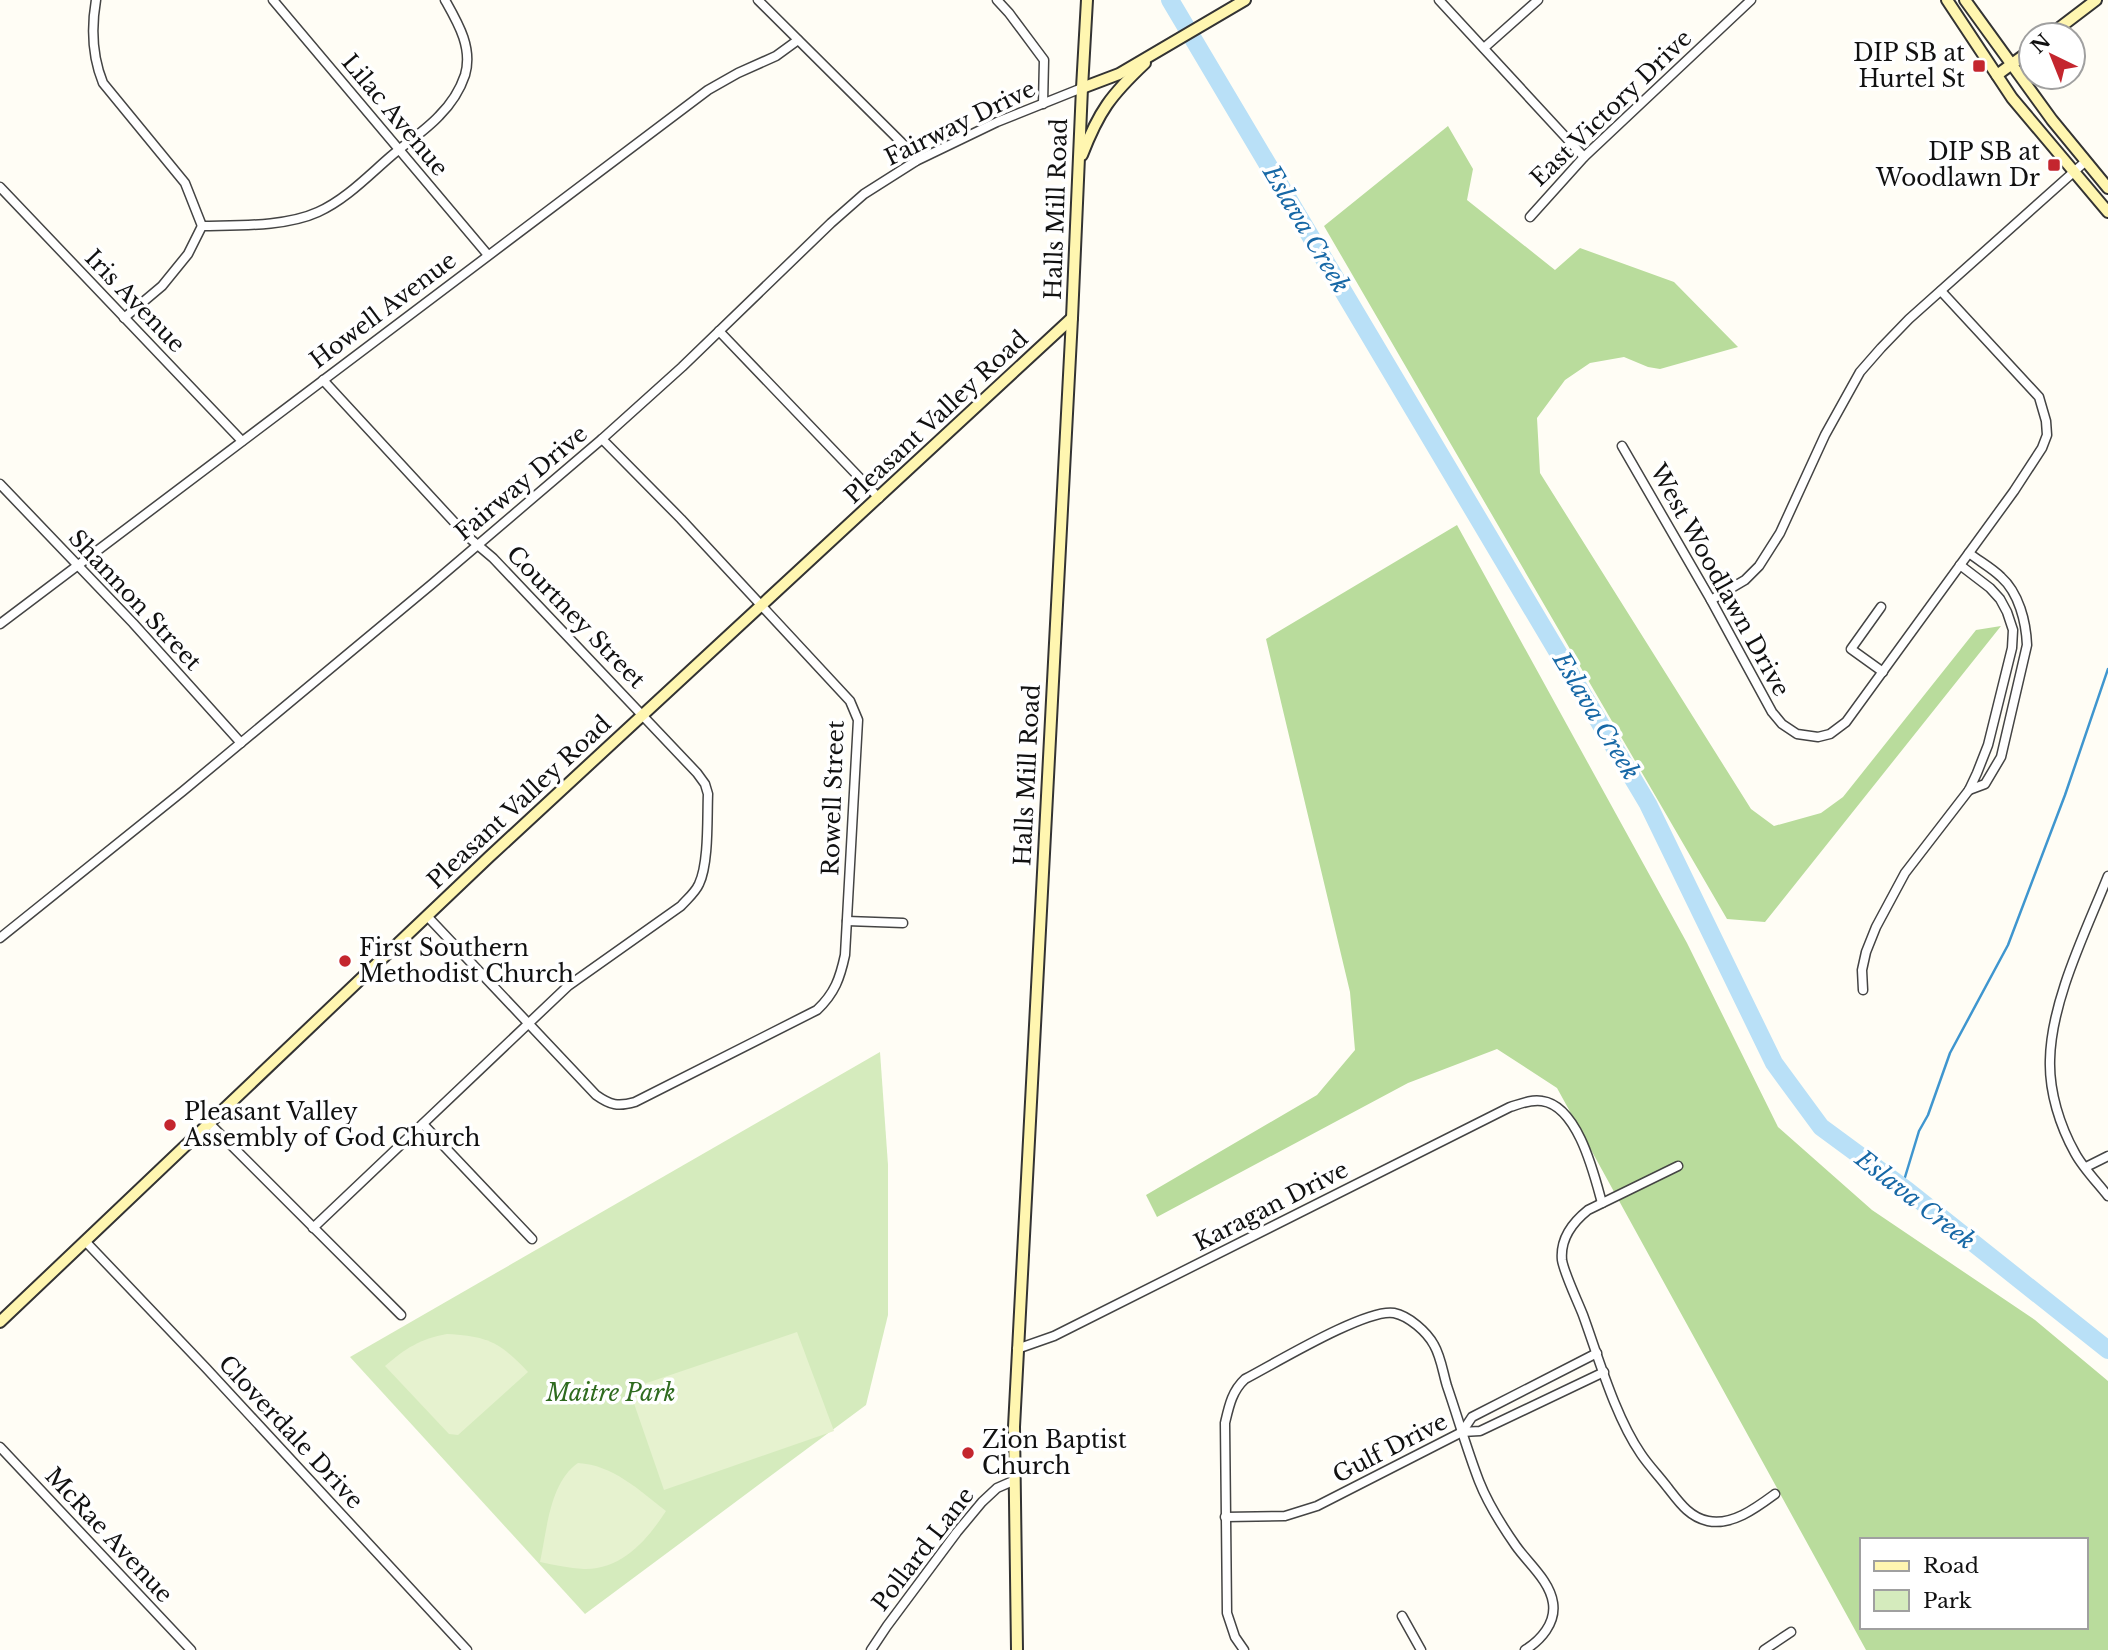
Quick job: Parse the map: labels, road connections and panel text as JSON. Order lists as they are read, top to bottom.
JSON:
{
  "streets": {
    "street": [
      "East Victory Drive",
      "Lilac Avenue",
      "Fairway Drive",
      "Halls Mill Road",
      "Iris Avenue",
      "Howell Avenue",
      "Pleasant Valley Road",
      "West Woodlawn Drive",
      "Shannon Street",
      "Courtney Street",
      "Rowell Street",
      "Karagan Drive",
      "Cloverdale Drive",
      "Gulf Drive",
      "McRae Avenue",
      "Pollard Lane"
    ]
  },
  "crossings": [
    ["Lilac Avenue", "Howell Avenue"],
    ["Fairway Drive", "Halls Mill Road"],
    ["Fairway Drive", "Shannon Street"],
    ["Fairway Drive", "Courtney Street"],
    ["Fairway Drive", "Rowell Street"],
    ["Halls Mill Road", "Pleasant Valley Road"],
    ["Halls Mill Road", "Karagan Drive"],
    ["Halls Mill Road", "Pollard Lane"],
    ["Iris Avenue", "Howell Avenue"],
    ["Howell Avenue", "Shannon Street"],
    ["Howell Avenue", "Courtney Street"],
    ["Pleasant Valley Road", "Courtney Street"],
    ["Pleasant Valley Road", "Rowell Street"],
    ["Pleasant Valley Road", "Cloverdale Drive"],
    ["Courtney Street", "Rowell Street"]
  ],
  "water": ["Eslava Creek"],
  "parks": ["Maitre Park"],
  "places": {
    "transit": ["DIP SB at Hurtel St", "DIP SB at Woodlawn Dr"],
    "other": ["First Southern Methodist Church", "Pleasant Valley Assembly of God Church", "Zion Baptist Church"]
  },
  "legend": ["Road", "Park"],
  "north": "top left"
}
